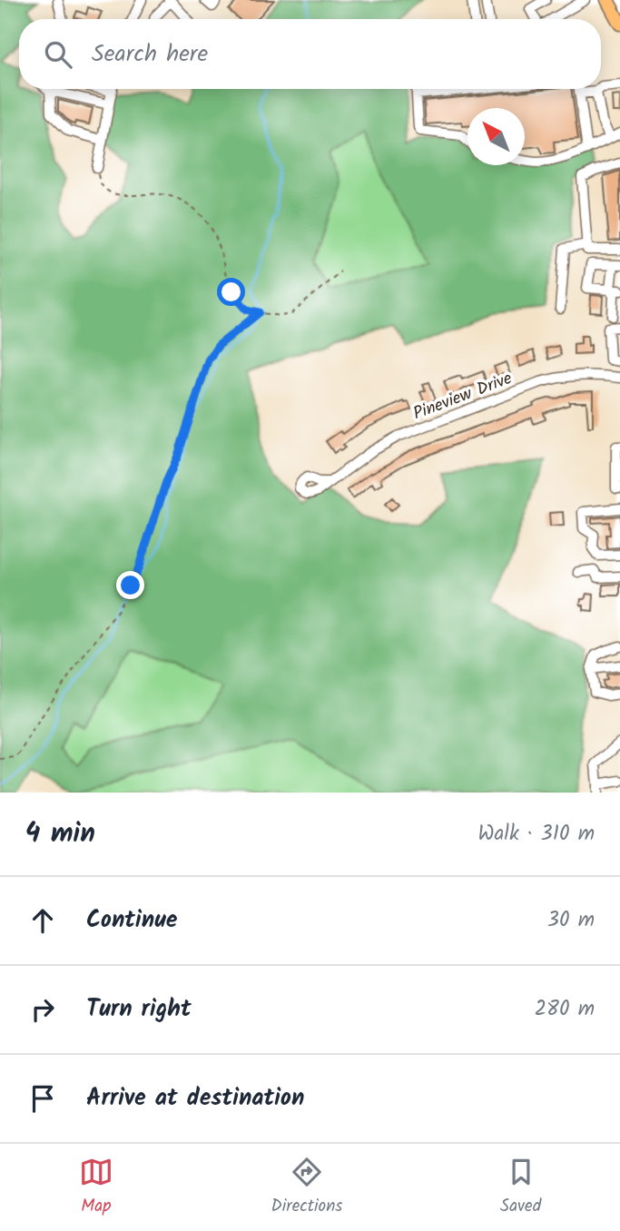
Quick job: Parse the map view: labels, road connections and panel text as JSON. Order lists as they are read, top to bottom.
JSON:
{
  "streets": {
    "street": ["Pineview Drive"]
  },
  "north": "top left",
  "page": {
    "search": "Search here",
    "heading": ["4 min", "Walk · 310 m"],
    "list": [
      ["Continue", "30 m"],
      ["Turn right", "280 m"],
      "Arrive at destination"
    ],
    "nav": ["Map", "Directions", "Saved"]
  }
}
